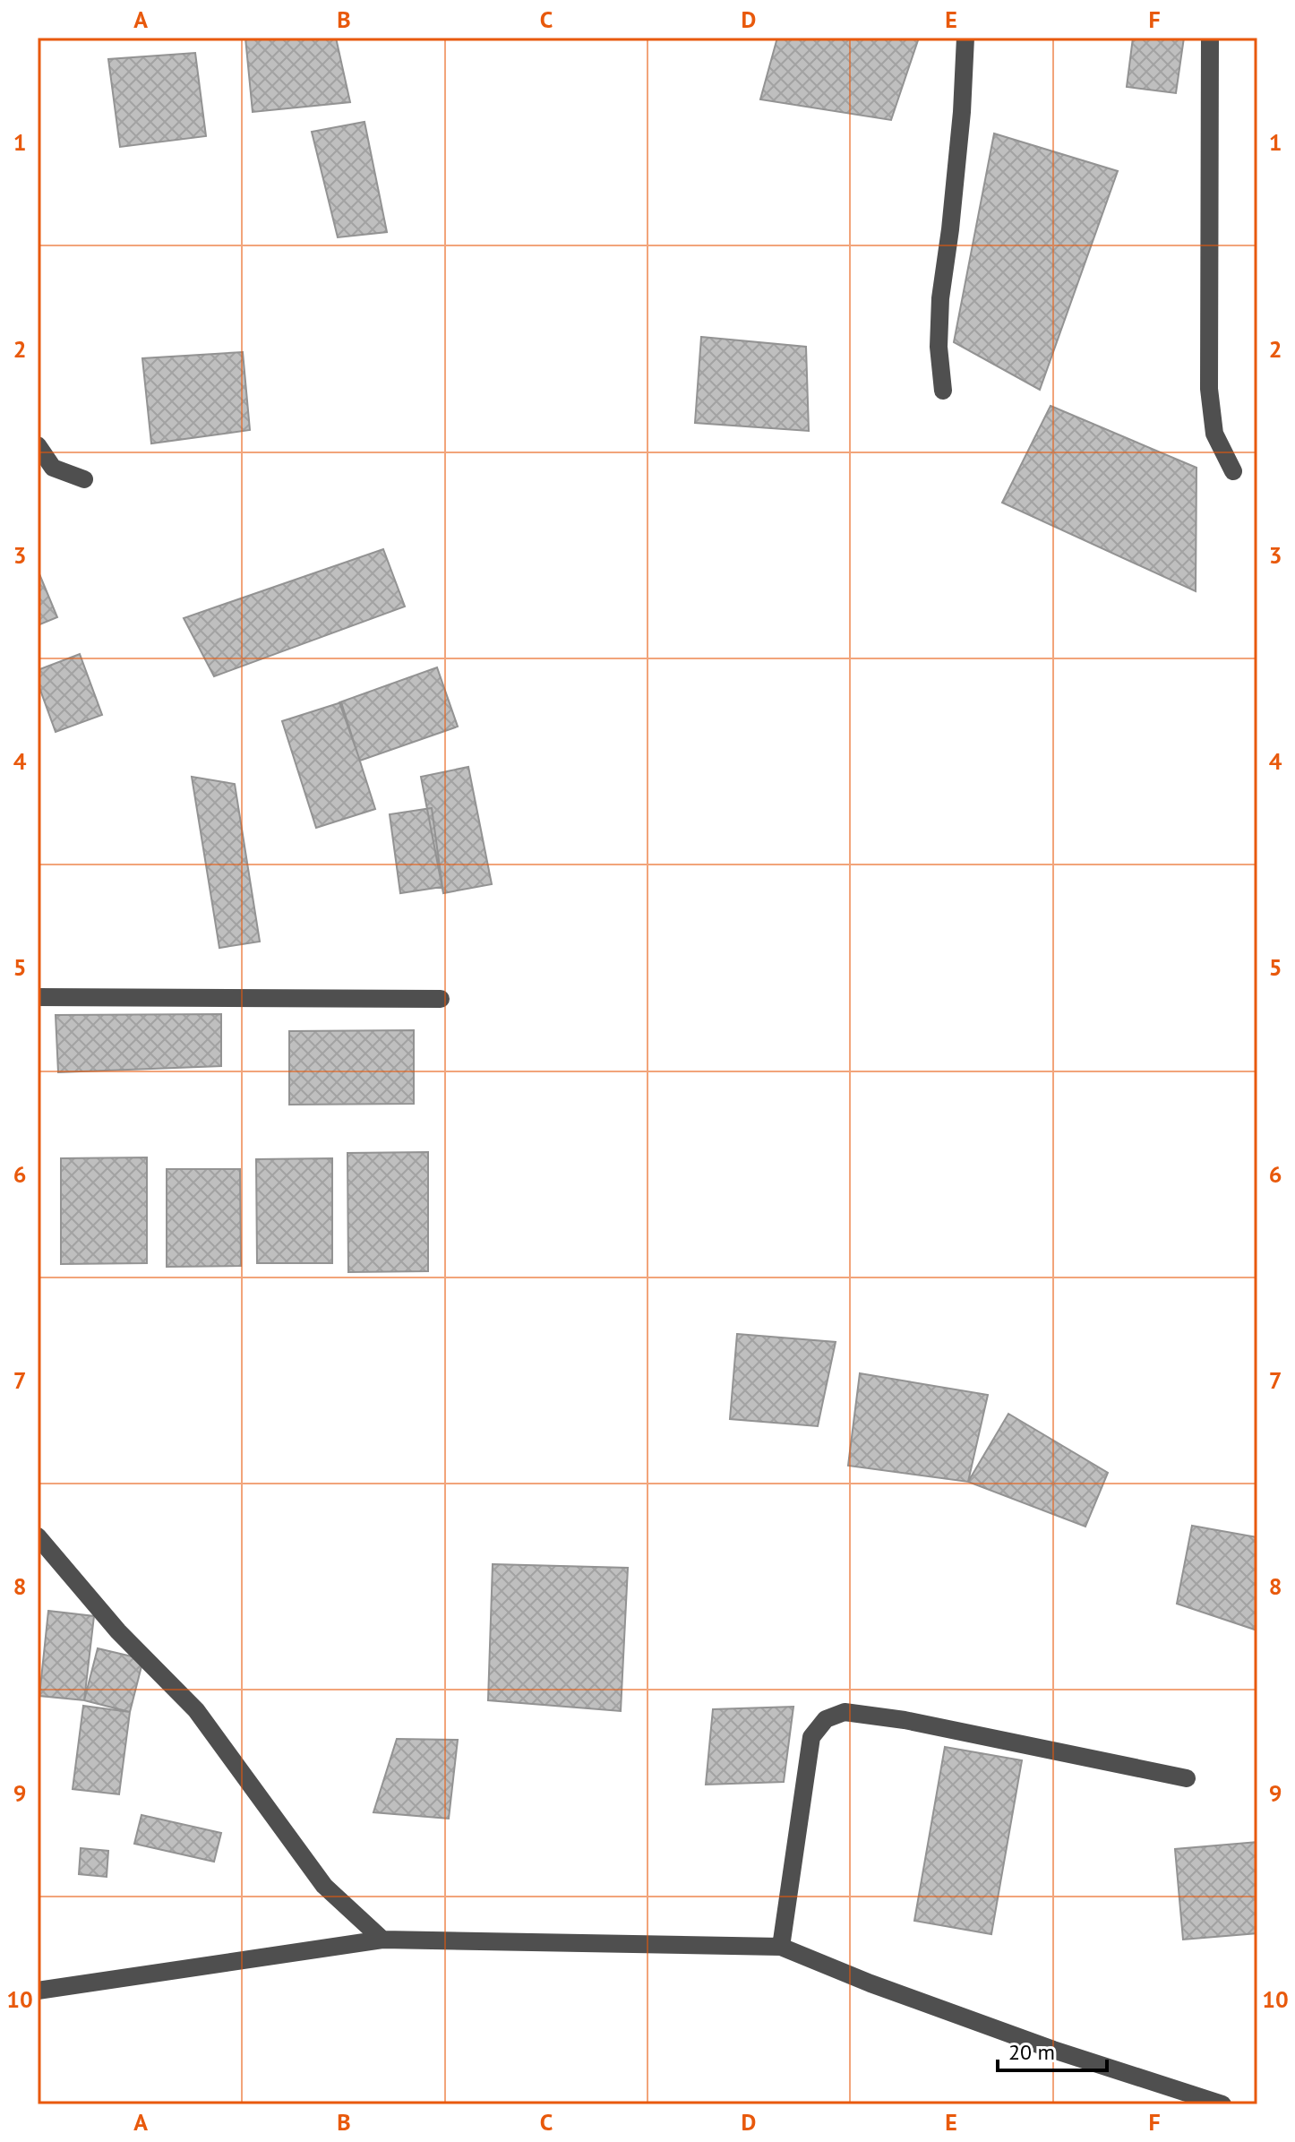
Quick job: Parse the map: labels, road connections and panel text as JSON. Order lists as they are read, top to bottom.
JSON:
{
  "scale_bar": "20 m",
  "grid": {
    "columns": [
      "A",
      "B",
      "C",
      "D",
      "E",
      "F"
    ],
    "rows": [
      "1",
      "2",
      "3",
      "4",
      "5",
      "6",
      "7",
      "8",
      "9",
      "10"
    ]
  }
}
